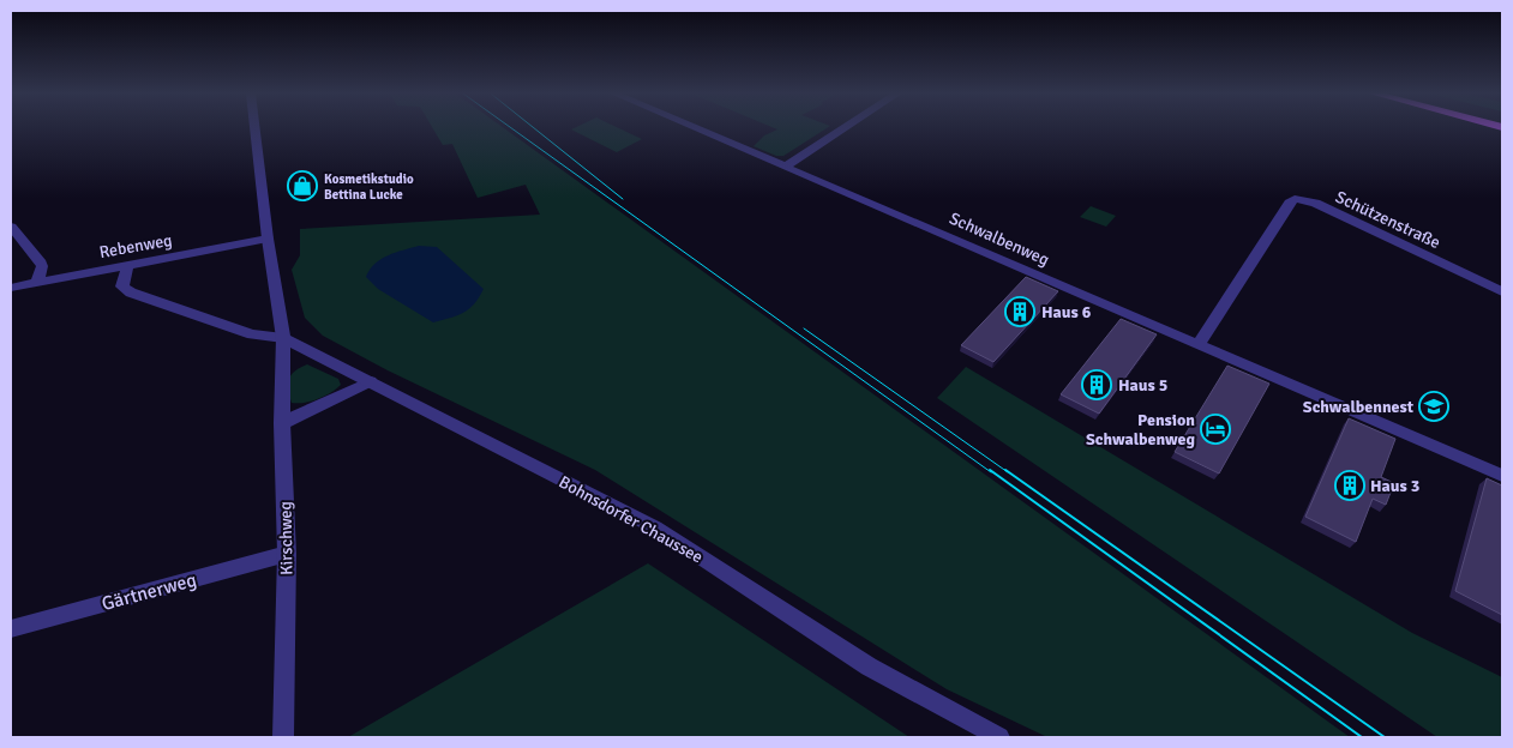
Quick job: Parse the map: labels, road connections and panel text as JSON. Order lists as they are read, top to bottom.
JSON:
{
  "streets": {
    "street": [
      "Schützenstraße",
      "Schwalbenweg",
      "Rebenweg",
      "Bohnsdorfer Chaussee",
      "Kirschweg",
      "Gärtnerweg"
    ]
  },
  "crossings": [
    ["Schützenstraße", "Schwalbenweg"],
    ["Rebenweg", "Kirschweg"],
    ["Bohnsdorfer Chaussee", "Kirschweg"],
    ["Kirschweg", "Gärtnerweg"]
  ],
  "places": {
    "shop": ["Kosmetikstudio Bettina Lucke"],
    "building": ["Haus 6", "Haus 5", "Haus 3"],
    "school or university": ["Schwalbennest"],
    "hotel": ["Pension Schwalbenweg"]
  }
}
